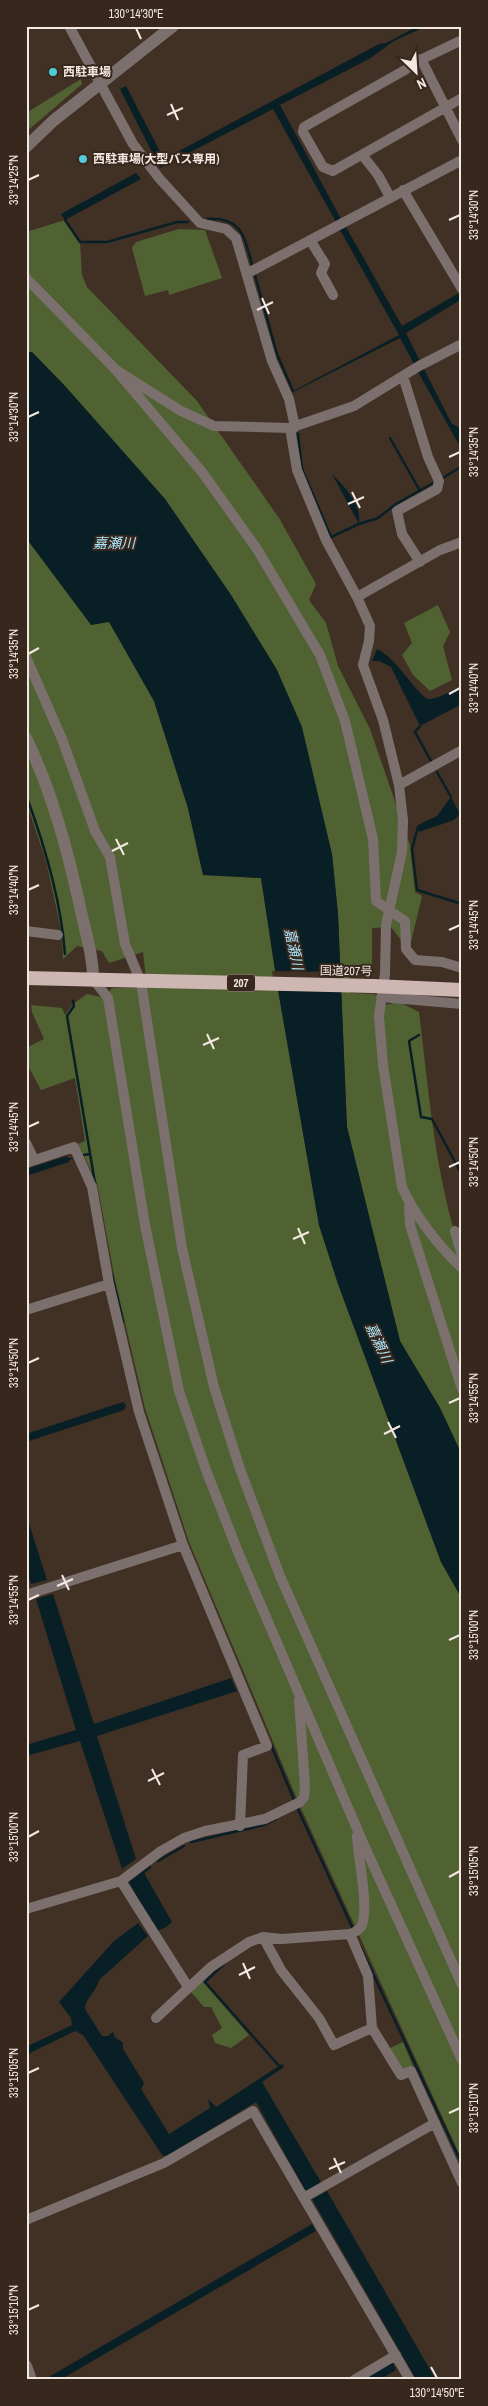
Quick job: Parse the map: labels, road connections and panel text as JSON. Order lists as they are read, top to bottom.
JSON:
{
  "streets": {
    "highway": ["国道207号", "207"]
  },
  "crossings": [
    ["国道207号", "207"]
  ],
  "water": ["嘉瀬川"],
  "places": ["西駐車場", "西駐車場(大型バス専用)"],
  "north": "bottom right",
  "coordinates": [
    "130°14'30\"E",
    "33°14'25\"N",
    "33°14'30\"N",
    "33°14'35\"N",
    "33°14'40\"N",
    "33°14'45\"N",
    "33°14'50\"N",
    "33°14'55\"N",
    "33°15'00\"N",
    "33°15'05\"N",
    "33°15'10\"N",
    "130°14'50\"E"
  ]
}
